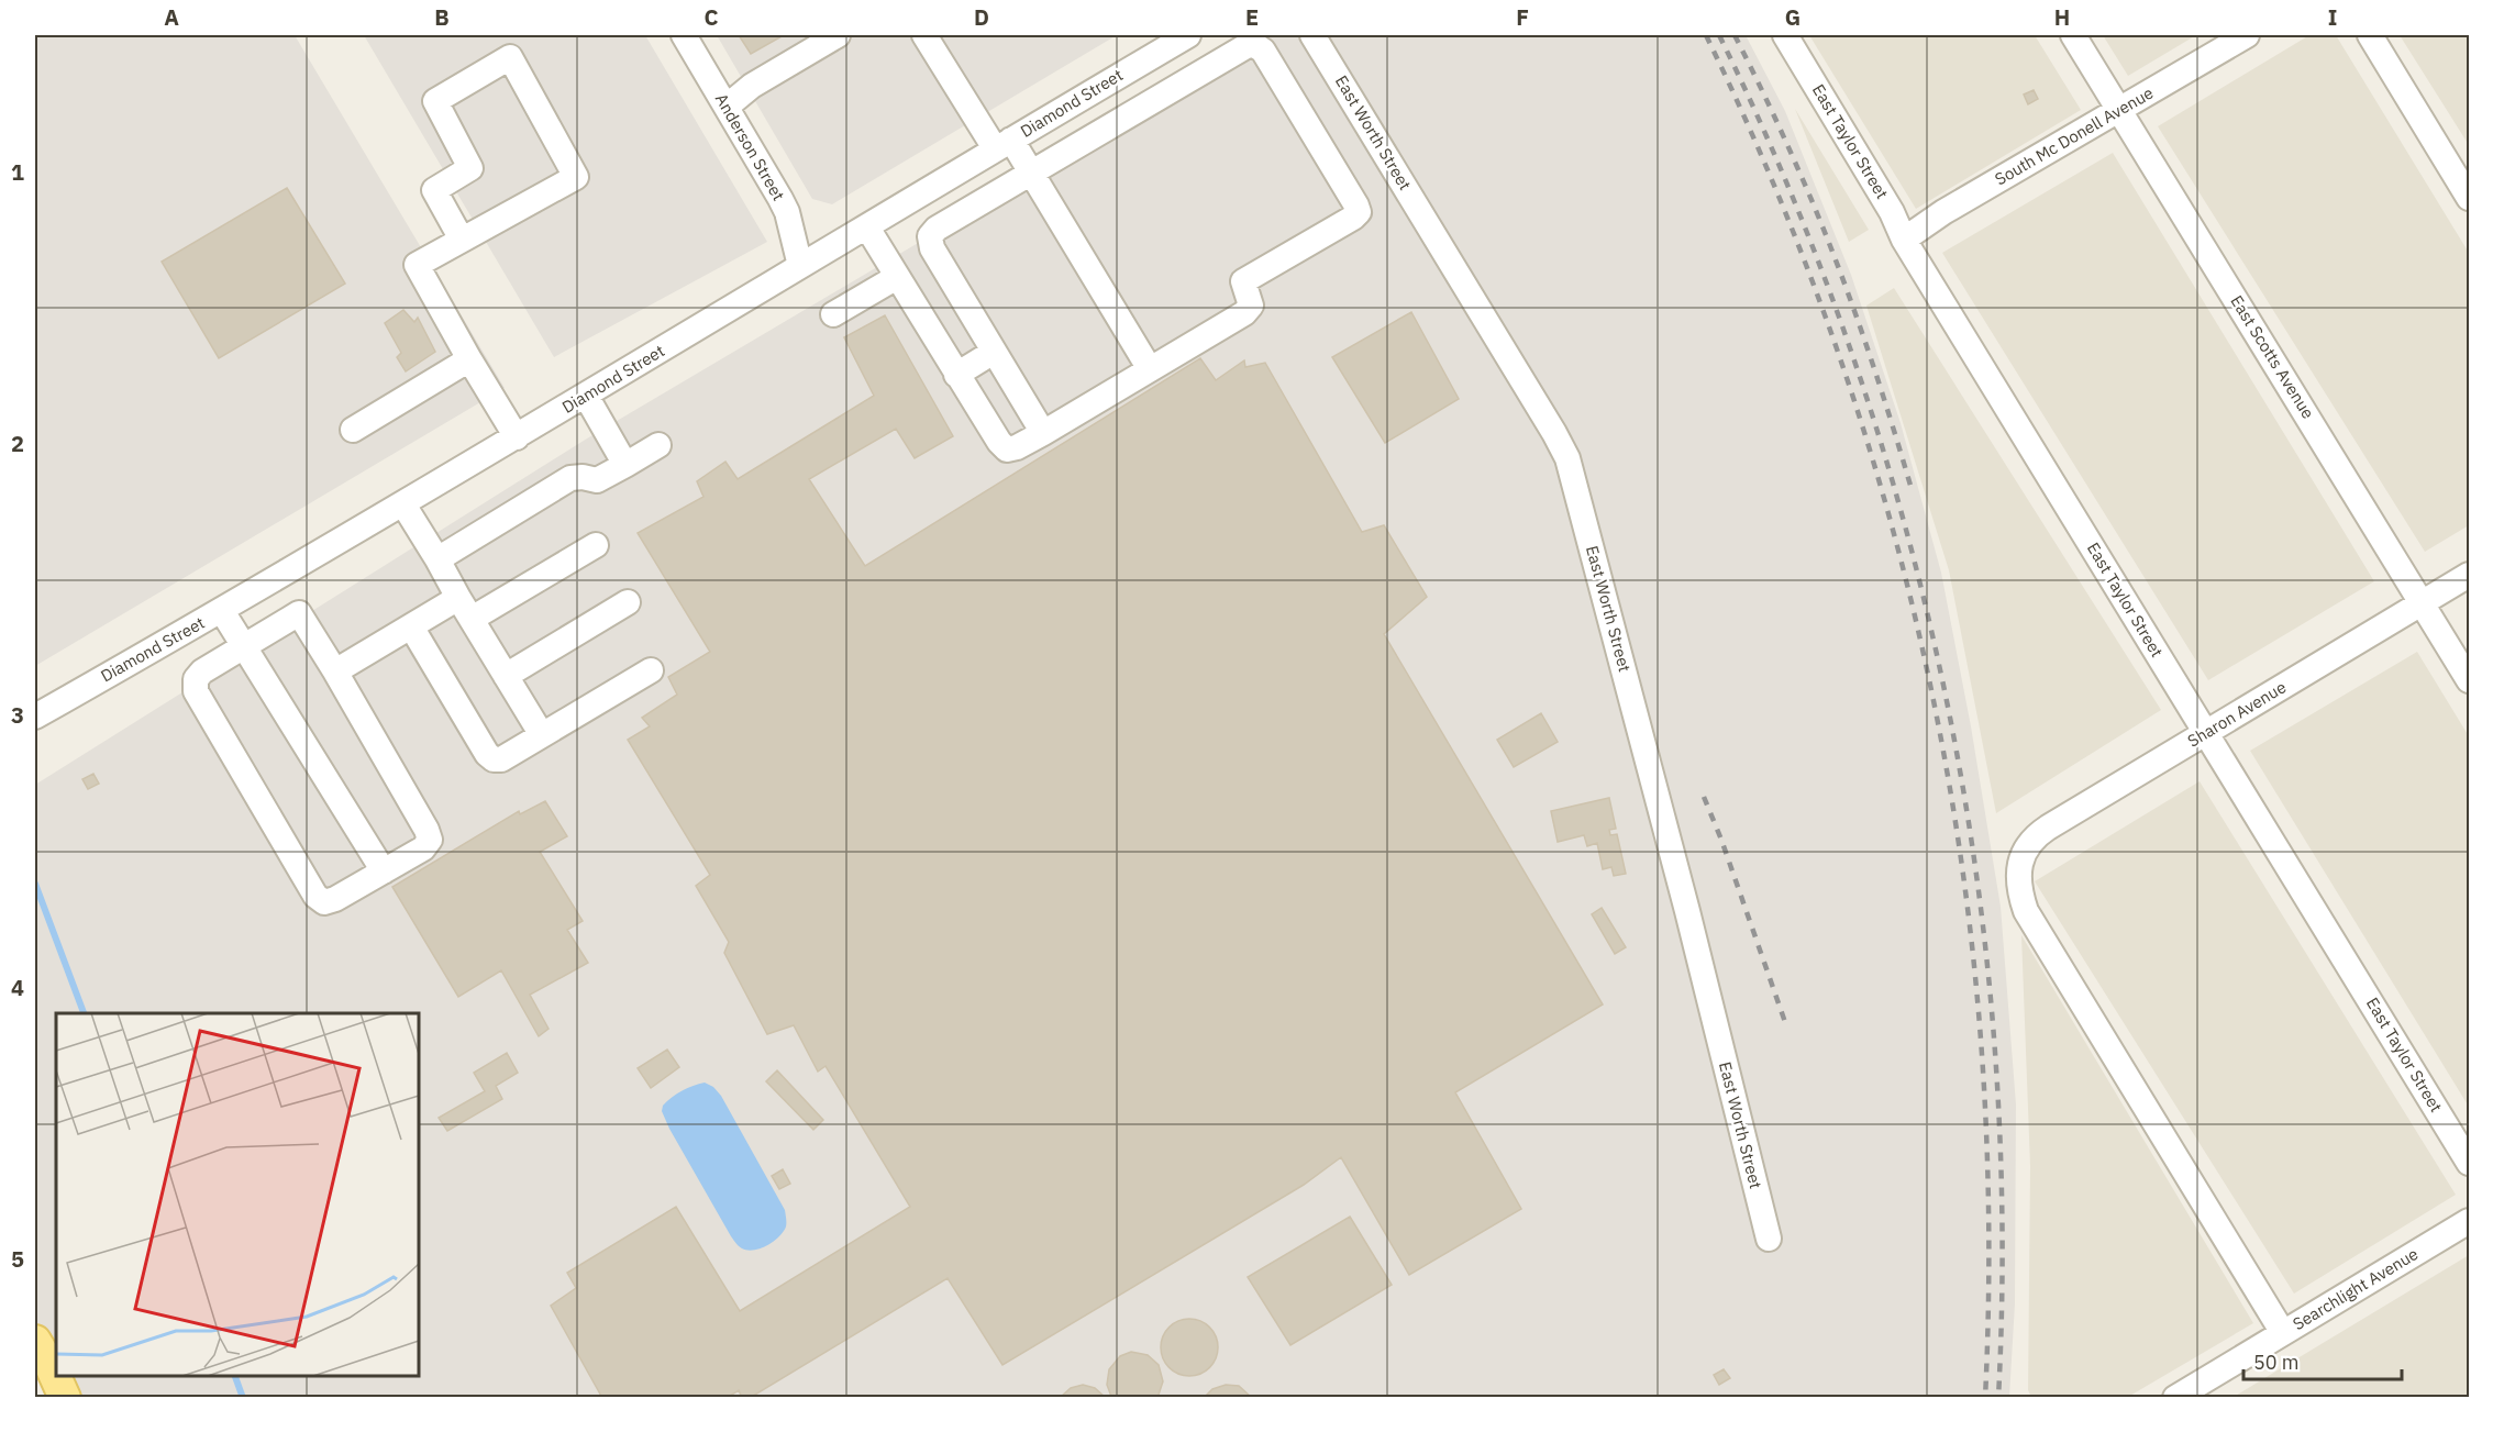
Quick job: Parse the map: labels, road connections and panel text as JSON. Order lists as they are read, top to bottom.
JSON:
{
  "streets": {
    "street": [
      "Diamond Street",
      "East Worth Street",
      "South Mc Donell Avenue",
      "East Taylor Street",
      "Anderson Street",
      "East Scotts Avenue",
      "Sharon Avenue",
      "Searchlight Avenue"
    ]
  },
  "crossings": [
    ["Diamond Street", "Anderson Street"],
    ["South Mc Donell Avenue", "East Taylor Street"],
    ["South Mc Donell Avenue", "East Scotts Avenue"],
    ["East Taylor Street", "Sharon Avenue"],
    ["East Scotts Avenue", "Sharon Avenue"],
    ["Sharon Avenue", "Searchlight Avenue"]
  ],
  "scale_bar": "50 m",
  "grid": {
    "columns": [
      "A",
      "B",
      "C",
      "D",
      "E",
      "F",
      "G",
      "H",
      "I"
    ],
    "rows": [
      "1",
      "2",
      "3",
      "4",
      "5"
    ]
  }
}
